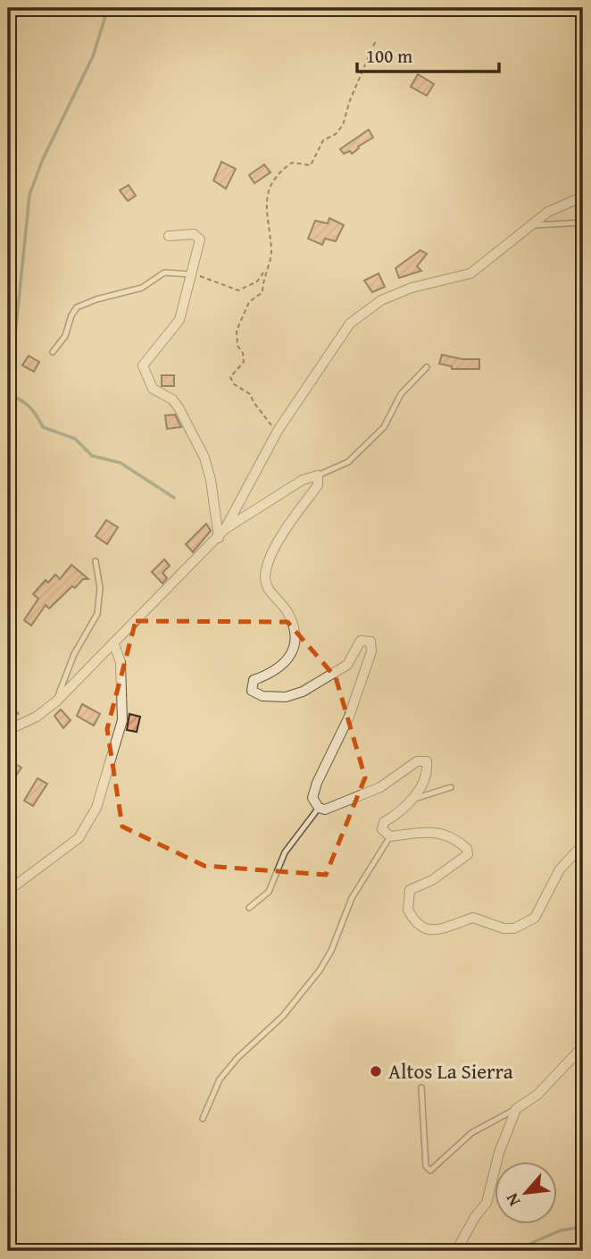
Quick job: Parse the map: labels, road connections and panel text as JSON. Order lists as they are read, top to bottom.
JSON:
{
  "places": ["Altos La Sierra"],
  "scale_bar": "100 m",
  "north": "bottom left"
}
